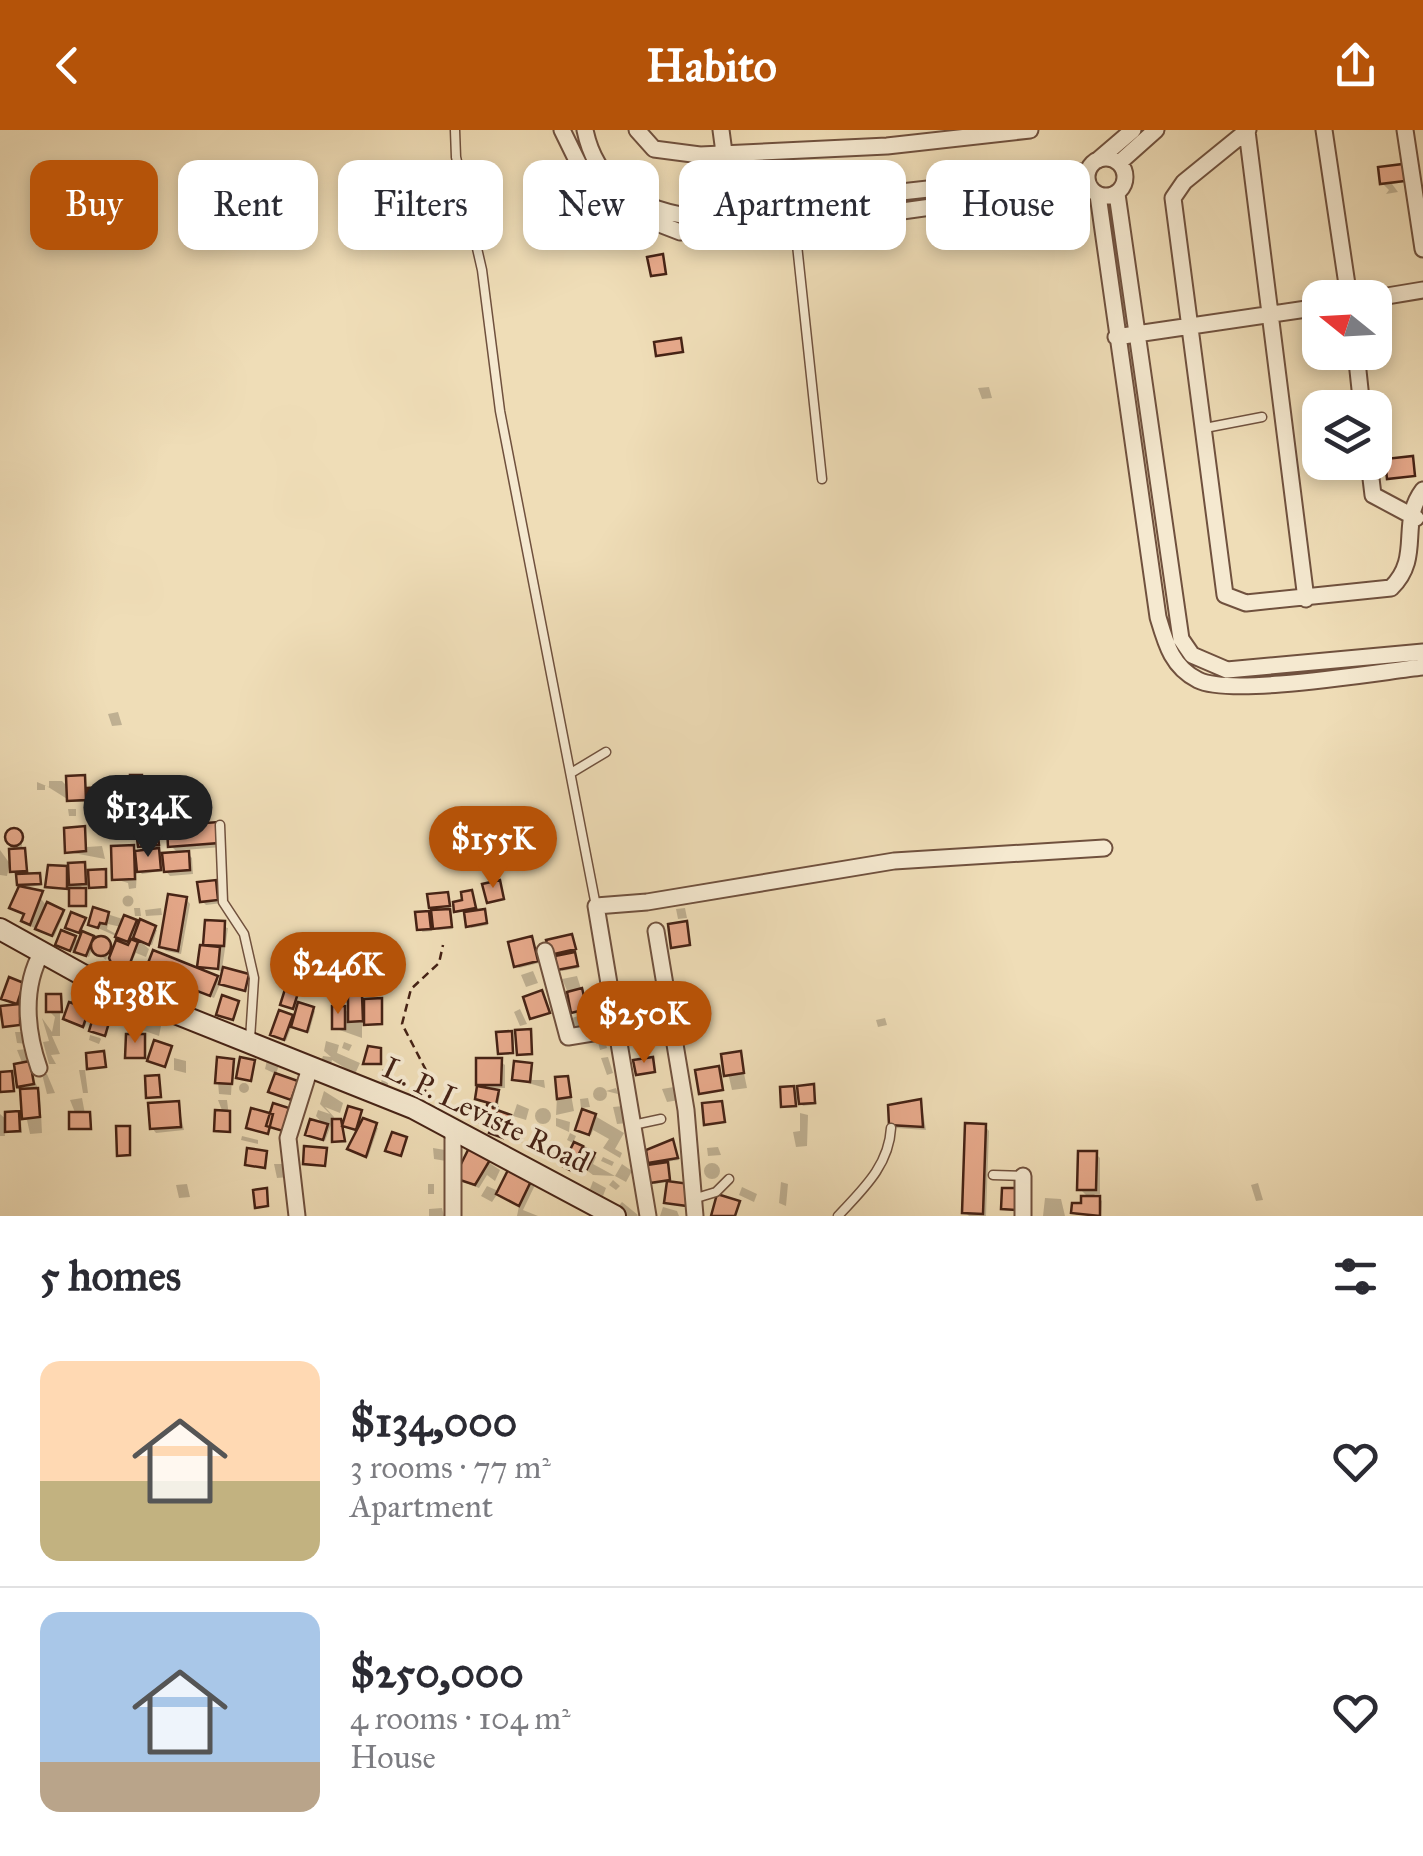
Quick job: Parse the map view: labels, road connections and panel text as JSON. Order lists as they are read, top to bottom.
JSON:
{
  "streets": {
    "main road": ["L. P. Leviste Road"]
  },
  "north": "left",
  "page": {
    "header": "Habito",
    "chip": [
      "Buy",
      "Rent",
      "Filters",
      "New",
      "Apartment",
      "House"
    ],
    "price": [
      "$134K",
      "$155K",
      "$246K",
      "$138K",
      "$250K"
    ],
    "heading": "5 homes",
    "list": [
      {
        "name": "$134,000",
        "note": "3 rooms · 77 m² · Apartment"
      },
      {
        "name": "$250,000",
        "note": "4 rooms · 104 m² · House"
      }
    ]
  }
}
